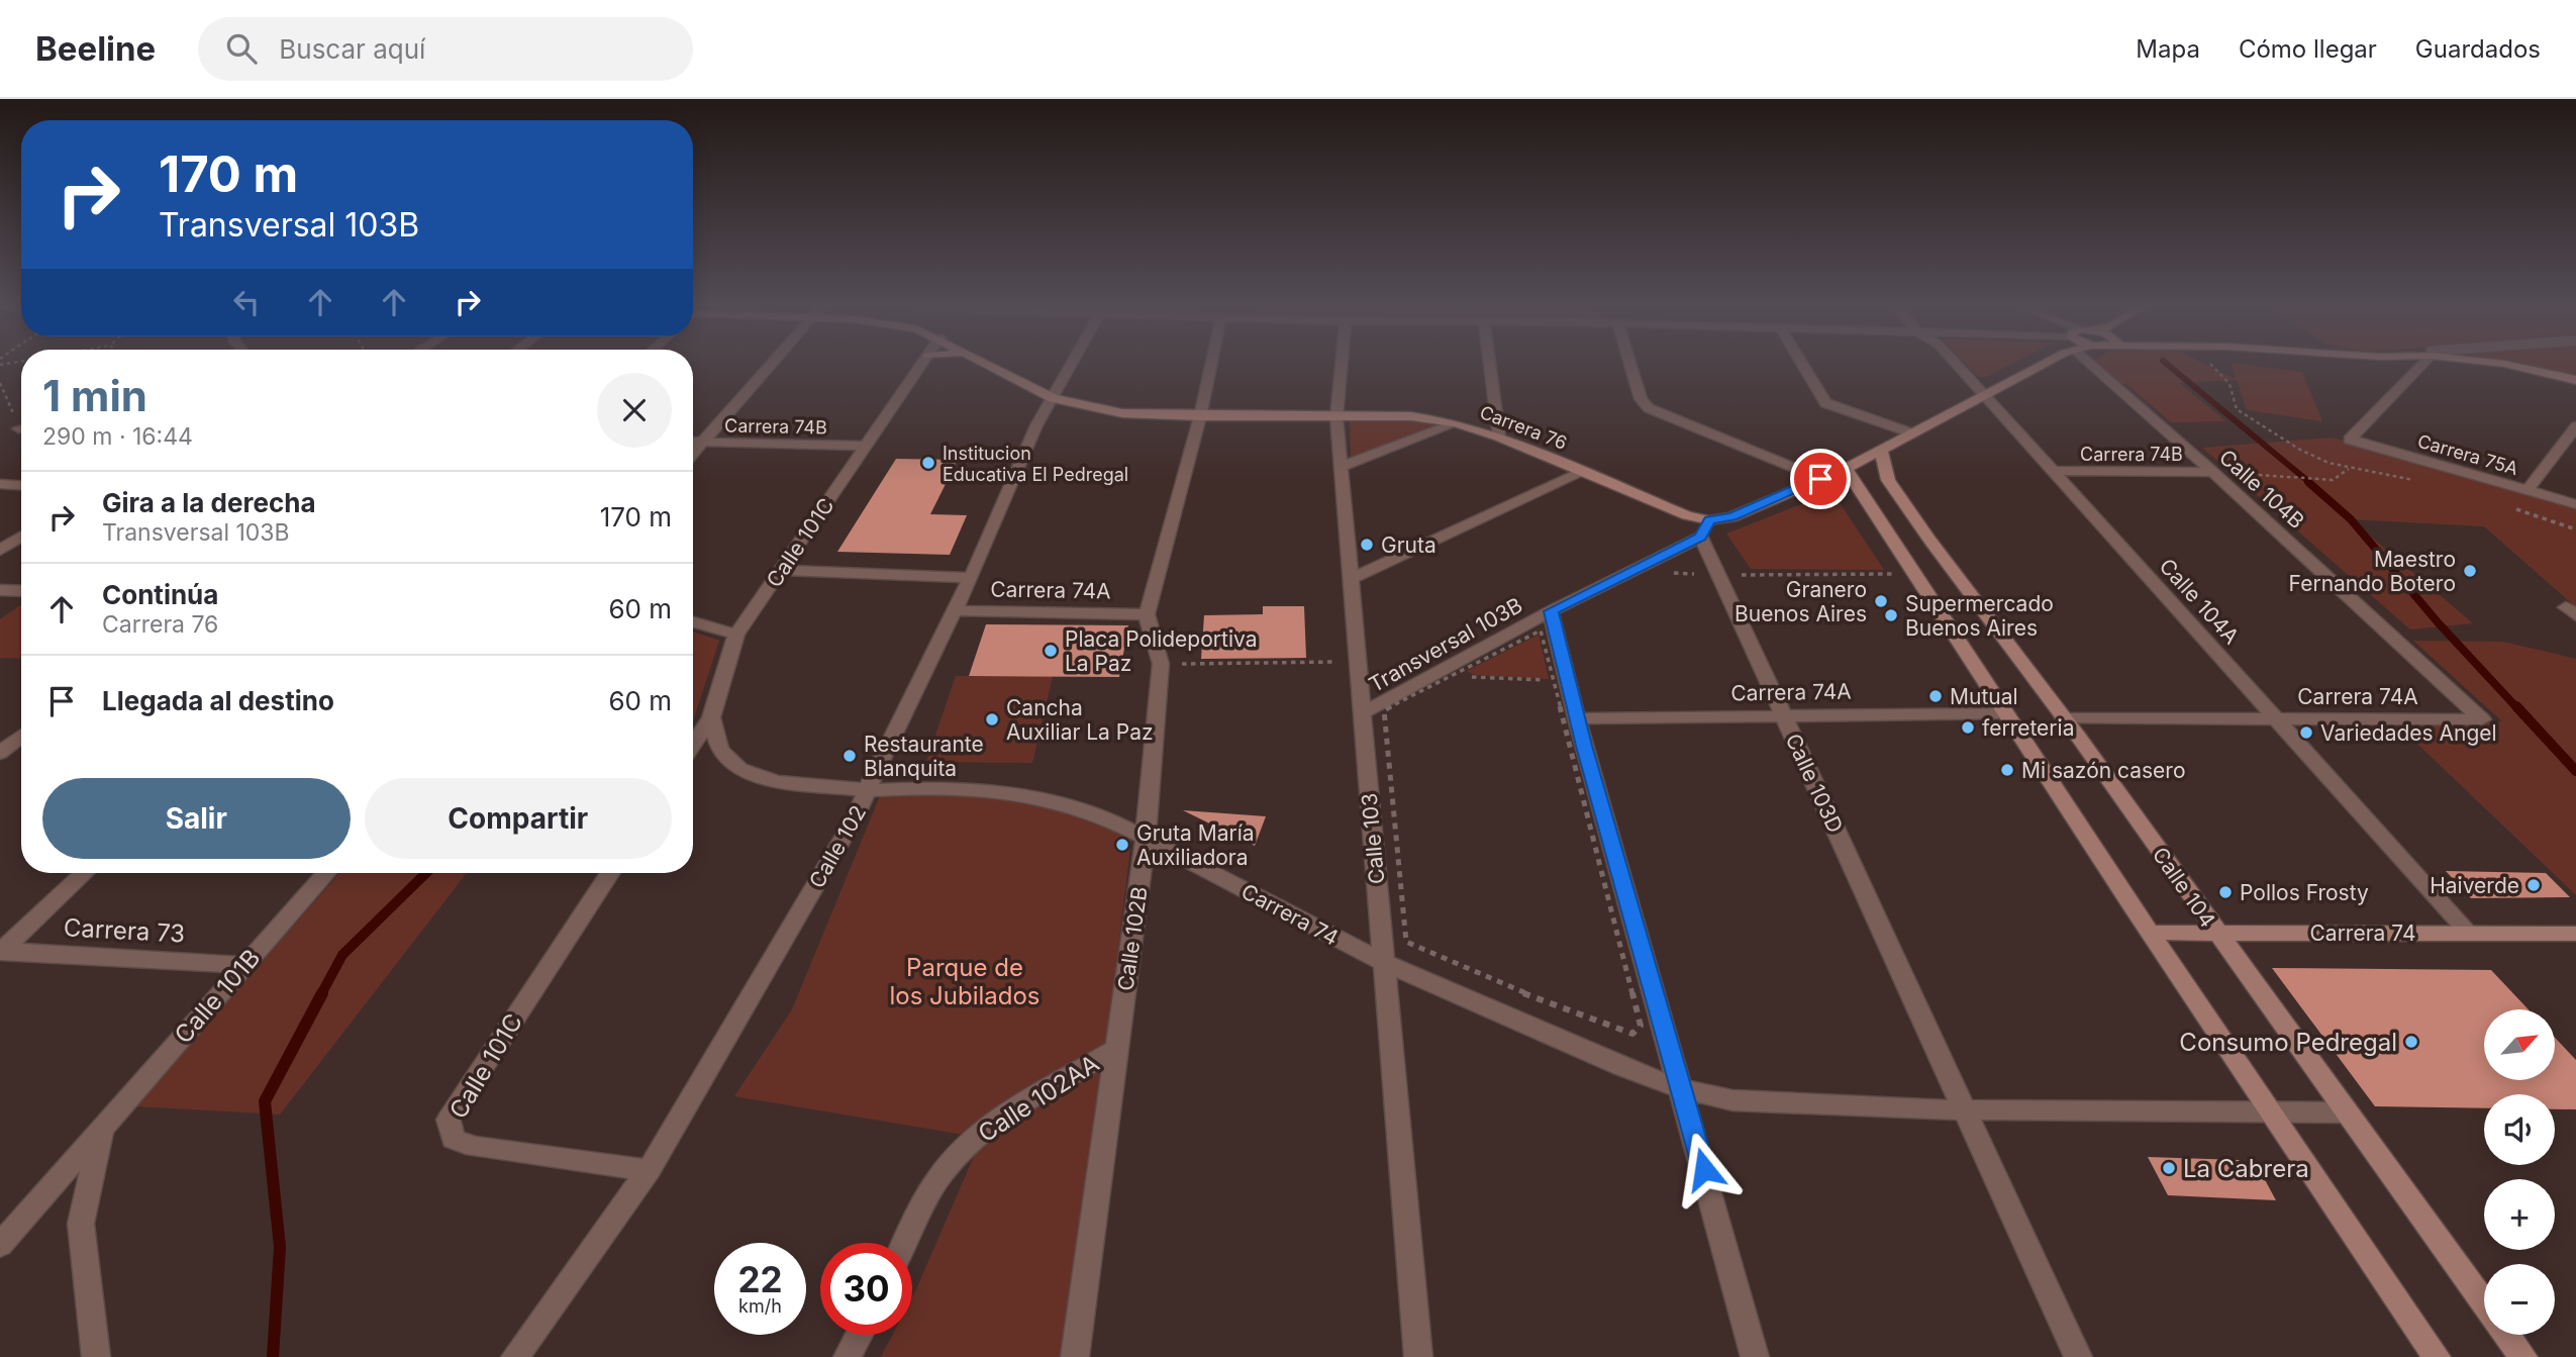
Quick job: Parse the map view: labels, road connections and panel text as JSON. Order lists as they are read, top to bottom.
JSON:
{
  "streets": {
    "main road": ["Carrera 76", "Calle 104", "Carrera 74"],
    "street": [
      "Carrera 74B",
      "Carrera 75A",
      "Calle 104B",
      "Calle 101C",
      "Carrera 74A",
      "Calle 104A",
      "Transversal 103B",
      "Calle 103D",
      "Calle 103",
      "Calle 102",
      "Carrera 73",
      "Calle 102B",
      "Calle 101B",
      "Calle 102AA"
    ]
  },
  "crossings": [
    ["Carrera 74B", "Calle 104B"],
    ["Carrera 74B", "Calle 101C"],
    ["Carrera 74B", "Calle 104A"],
    ["Carrera 76", "Calle 104A"],
    ["Carrera 76", "Calle 103"],
    ["Carrera 76", "Calle 102"],
    ["Carrera 76", "Calle 104"],
    ["Calle 104B", "Carrera 74A"],
    ["Calle 101C", "Carrera 74A"],
    ["Calle 101C", "Calle 102"],
    ["Calle 101C", "Carrera 74"],
    ["Carrera 74A", "Calle 104A"],
    ["Carrera 74A", "Calle 103D"],
    ["Carrera 74A", "Calle 102"],
    ["Carrera 74A", "Calle 104"],
    ["Carrera 74A", "Calle 102B"],
    ["Calle 104A", "Carrera 74"],
    ["Transversal 103B", "Calle 103D"],
    ["Transversal 103B", "Calle 103"],
    ["Calle 103D", "Carrera 74"],
    ["Calle 103", "Carrera 74"],
    ["Calle 102", "Carrera 74"],
    ["Calle 104", "Carrera 74"],
    ["Carrera 74", "Calle 102B"],
    ["Carrera 73", "Calle 101B"],
    ["Calle 102B", "Calle 102AA"]
  ],
  "parks": ["Parque de los Jubilados"],
  "places": [
    "Institucion Educativa El Pedregal",
    "Gruta",
    "Maestro Fernando Botero",
    "Granero Buenos Aires",
    "Supermercado Buenos Aires",
    "Placa Polideportiva La Paz",
    "Mutual",
    "Cancha Auxiliar La Paz",
    "ferreteria",
    "Variedades Angel",
    "Restaurante Blanquita",
    "Mi sazón casero",
    "Gruta María Auxiliadora",
    "Haiverde",
    "Pollos Frosty",
    "Consumo Pedregal",
    "La Cabrera"
  ],
  "north": "top right",
  "page": {
    "header": "Beeline",
    "search": "Buscar aquí",
    "nav": ["Mapa", "Cómo llegar", "Guardados"],
    "turn": ["170 m", "Transversal 103B"],
    "heading": ["1 min", "290 m · 16:44"],
    "list": [
      {
        "name": "Gira a la derecha",
        "note": "Transversal 103B",
        "value": "170 m"
      },
      {
        "name": "Continúa",
        "note": "Carrera 76",
        "value": "60 m"
      },
      {
        "name": "Llegada al destino",
        "value": "60 m"
      }
    ],
    "buttons": ["Salir", "Compartir"],
    "map_buttons": ["+", "−"],
    "speed": "22 km/h",
    "limit": "30"
  }
}
